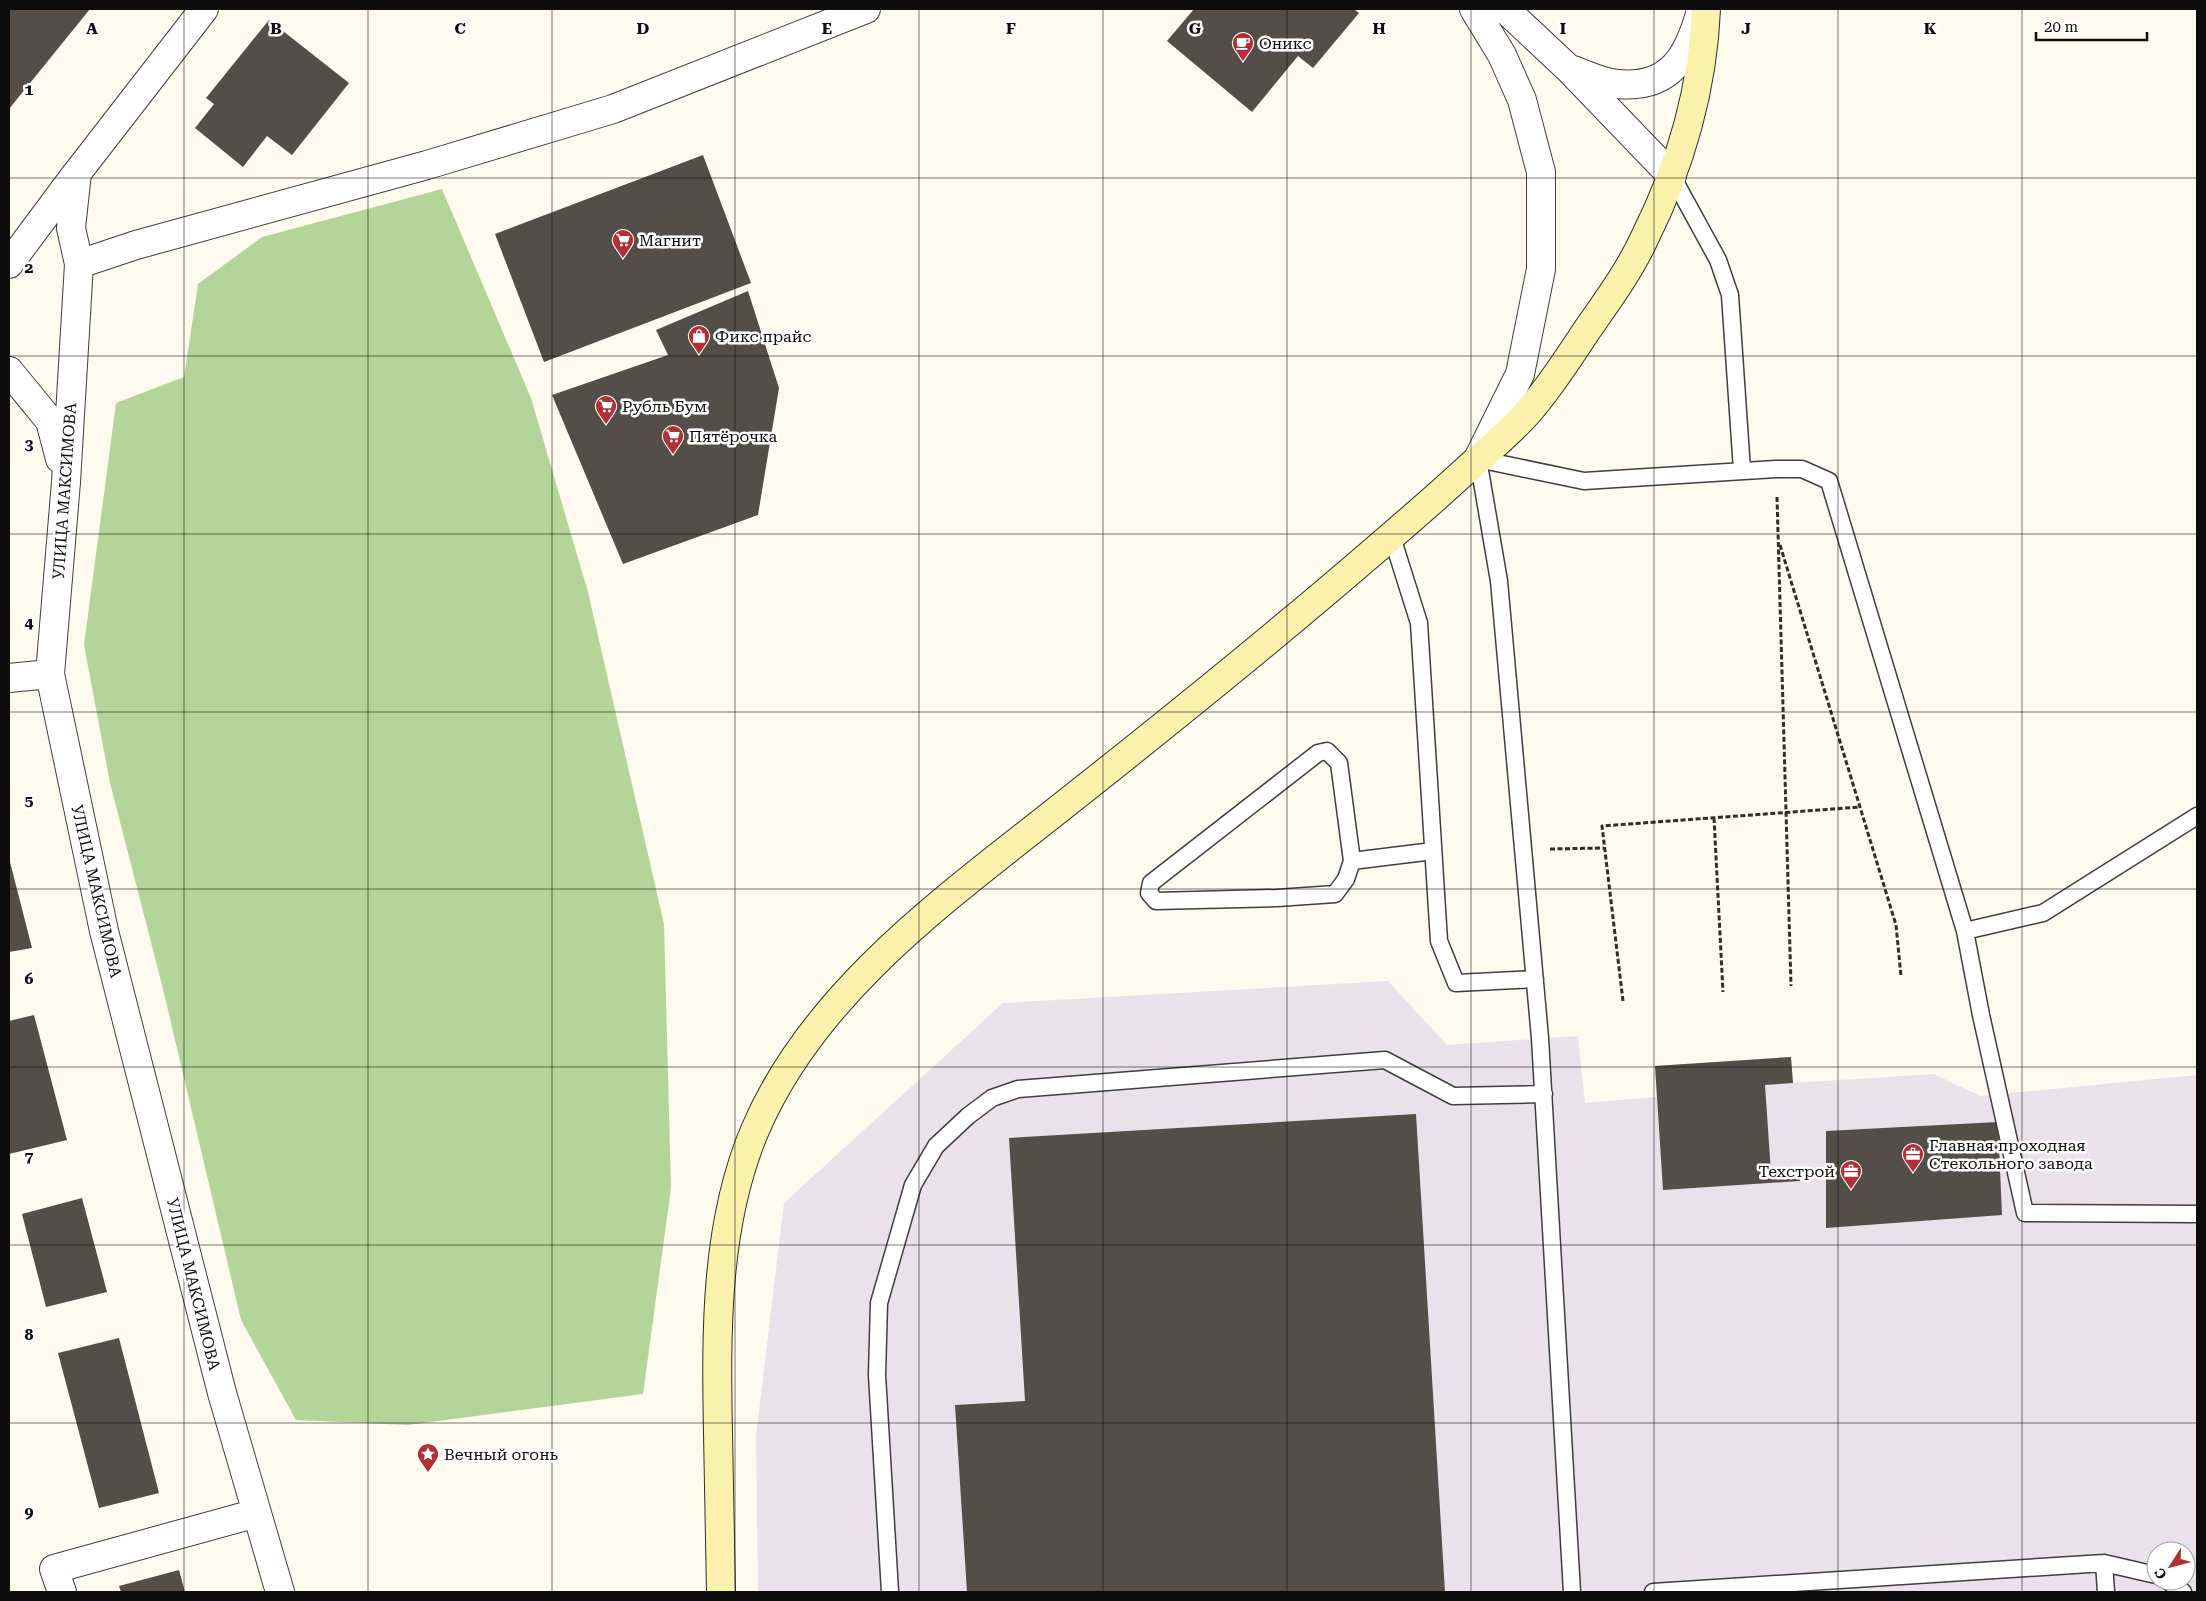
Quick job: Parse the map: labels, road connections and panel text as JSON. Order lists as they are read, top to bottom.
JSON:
{
  "streets": {
    "street": ["УЛИЦА МАКСИМОВА"]
  },
  "places": {
    "cafe": ["Оникс"],
    "supermarket": ["Магнит", "Рубль Бум", "Пятёрочка"],
    "shop": ["Фикс прайс"],
    "office": ["Главная проходная Стекольного завода", "Техстрой"],
    "place": ["Вечный огонь"]
  },
  "scale_bar": "20 m",
  "north": "bottom left",
  "grid": {
    "columns": [
      "A",
      "B",
      "C",
      "D",
      "E",
      "F",
      "G",
      "H",
      "I",
      "J",
      "K"
    ],
    "rows": [
      "1",
      "2",
      "3",
      "4",
      "5",
      "6",
      "7",
      "8",
      "9"
    ]
  }
}
